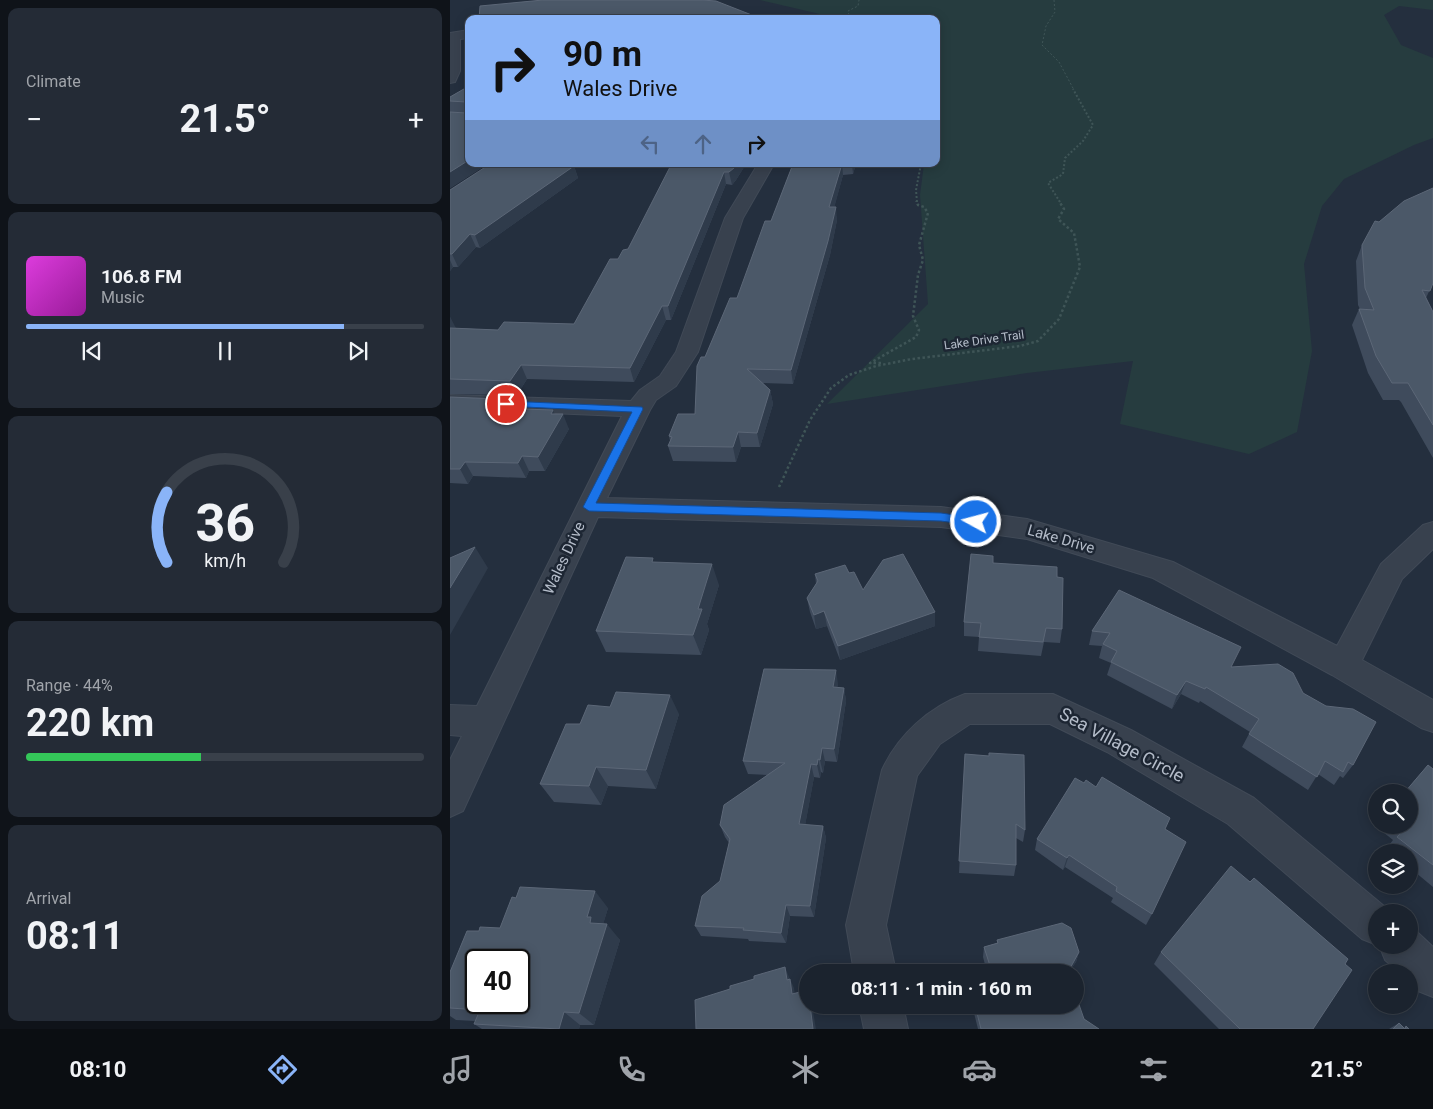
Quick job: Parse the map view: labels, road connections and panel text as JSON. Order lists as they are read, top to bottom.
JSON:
{
  "streets": {
    "street": ["Lake Drive", "Wales Drive", "Sea Village Circle"],
    "path": ["Lake Drive Trail"]
  },
  "crossings": [
    ["Lake Drive", "Wales Drive"]
  ],
  "page": {
    "tile": [
      "Climate",
      ["Range · 44%", "220 km"],
      ["Arrival", "08:11"]
    ],
    "turn": ["90 m", "Wales Drive"],
    "heat": ["−", "21.5°", "+"],
    "song": ["106.8 FM", "Music"],
    "map_buttons": ["+", "−"],
    "limit": "40",
    "trip": "08:11 · 1 min · 160 m",
    "tabs": ["08:10", "21.5°"],
    "gauge": ["36", "km/h"]
  }
}
